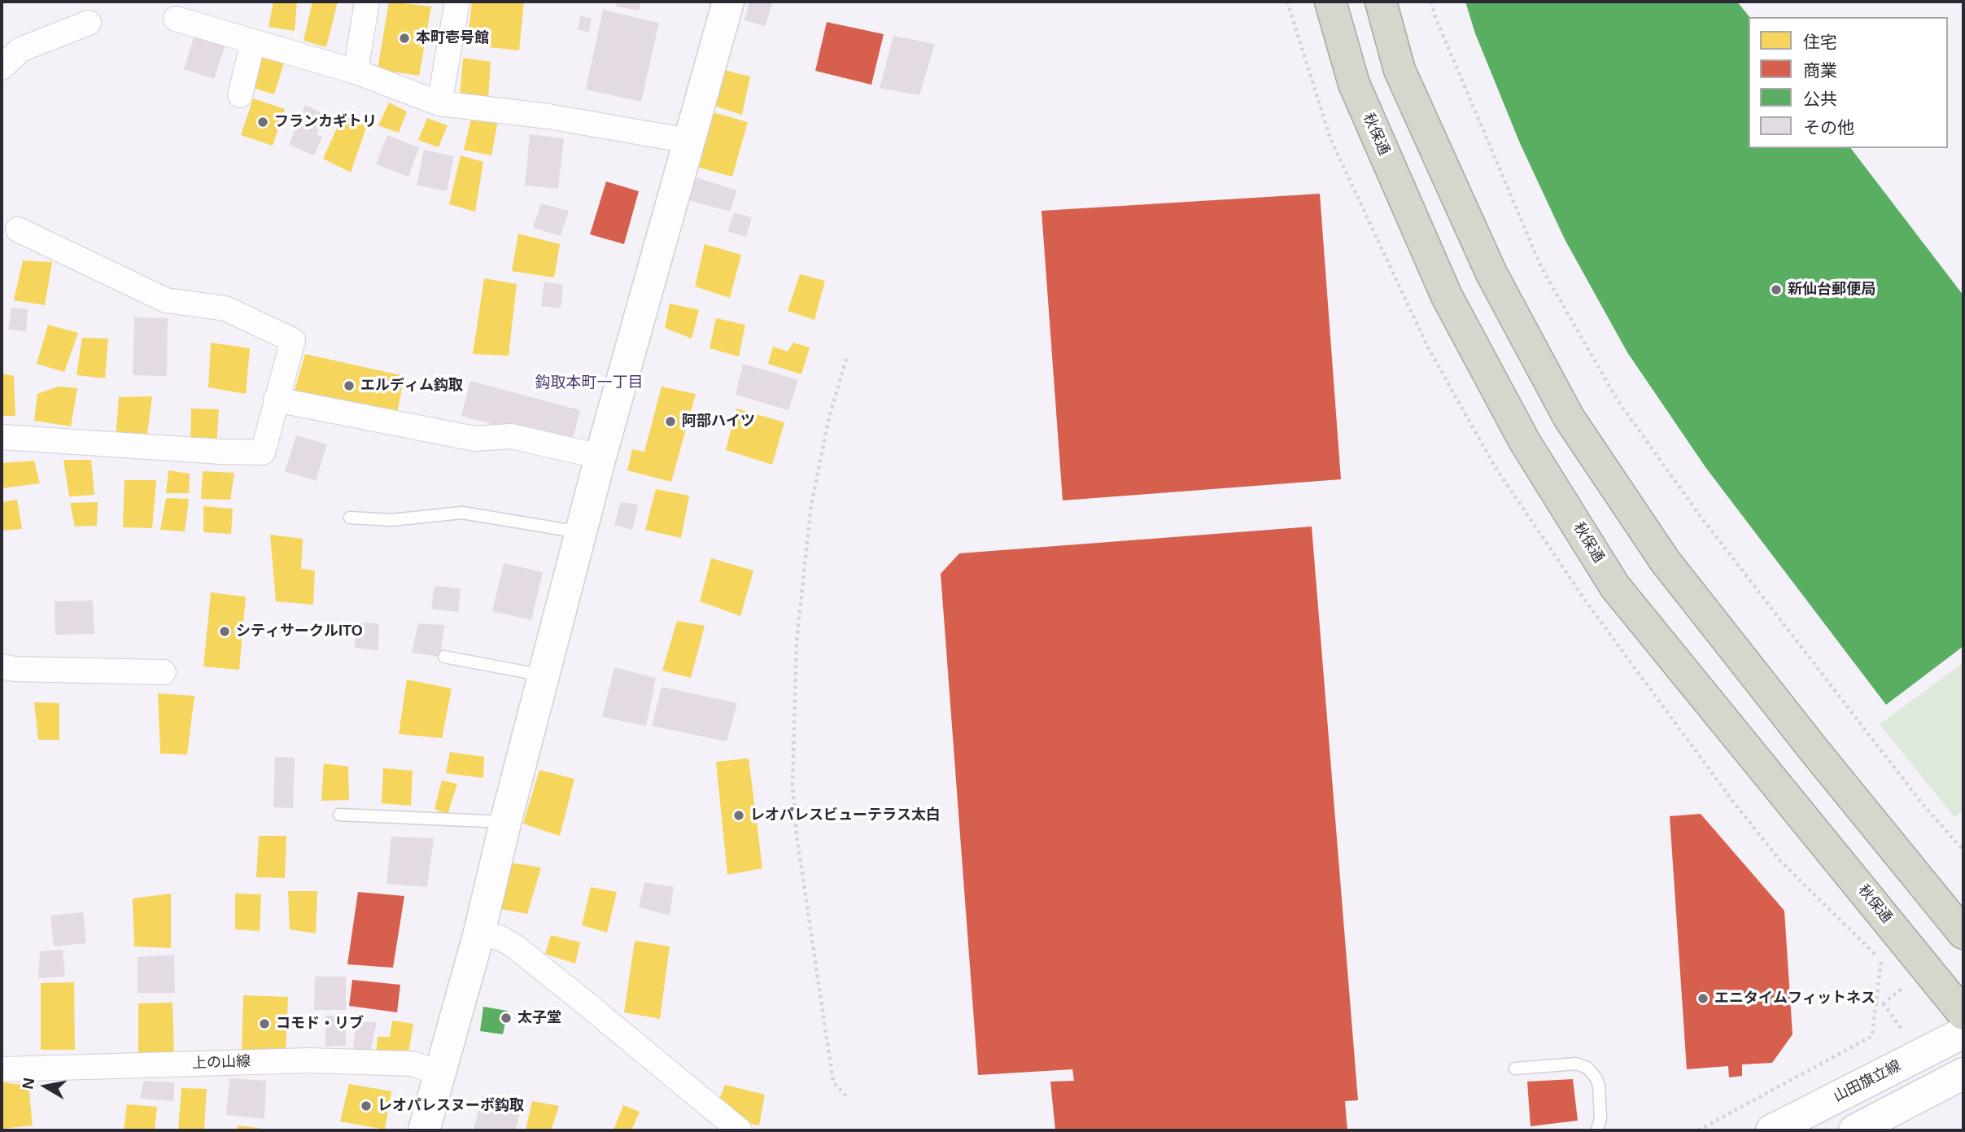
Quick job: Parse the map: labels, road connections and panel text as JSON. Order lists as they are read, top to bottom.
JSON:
{
  "streets": {
    "highway": ["秋保通"],
    "street": ["上の山線", "山田旗立線"]
  },
  "districts": ["鈎取本町一丁目"],
  "places": [
    "本町壱号館",
    "フランカギトリ",
    "新仙台郵便局",
    "エルディム鈎取",
    "阿部ハイツ",
    "シティサークルITO",
    "レオパレスビューテラス太白",
    "エニタイムフィットネス",
    "太子堂",
    "コモド・リブ",
    "レオパレスヌーボ鈎取"
  ],
  "legend": [
    "住宅",
    "商業",
    "公共",
    "その他"
  ],
  "north": "left"
}
